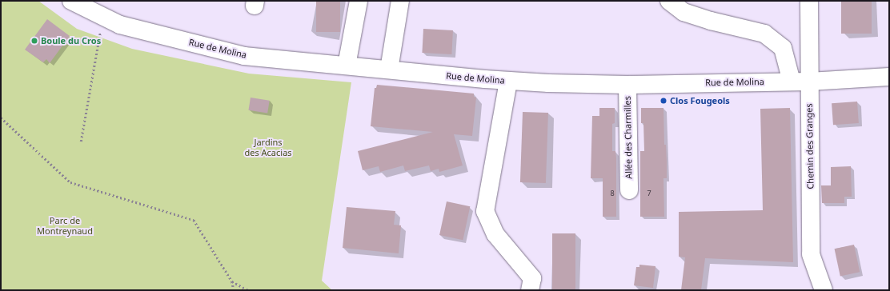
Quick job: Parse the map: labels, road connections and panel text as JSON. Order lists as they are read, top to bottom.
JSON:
{
  "streets": {
    "street": ["Rue de Molina", "Allée des Charmilles", "Chemin des Granges"]
  },
  "crossings": [
    ["Rue de Molina", "Allée des Charmilles"],
    ["Rue de Molina", "Chemin des Granges"]
  ],
  "parks": ["Jardins des Acacias", "Parc de Montreynaud"],
  "places": ["Boule du Cros", "Clos Fougeols"],
  "house_numbers": ["8", "7"]
}
